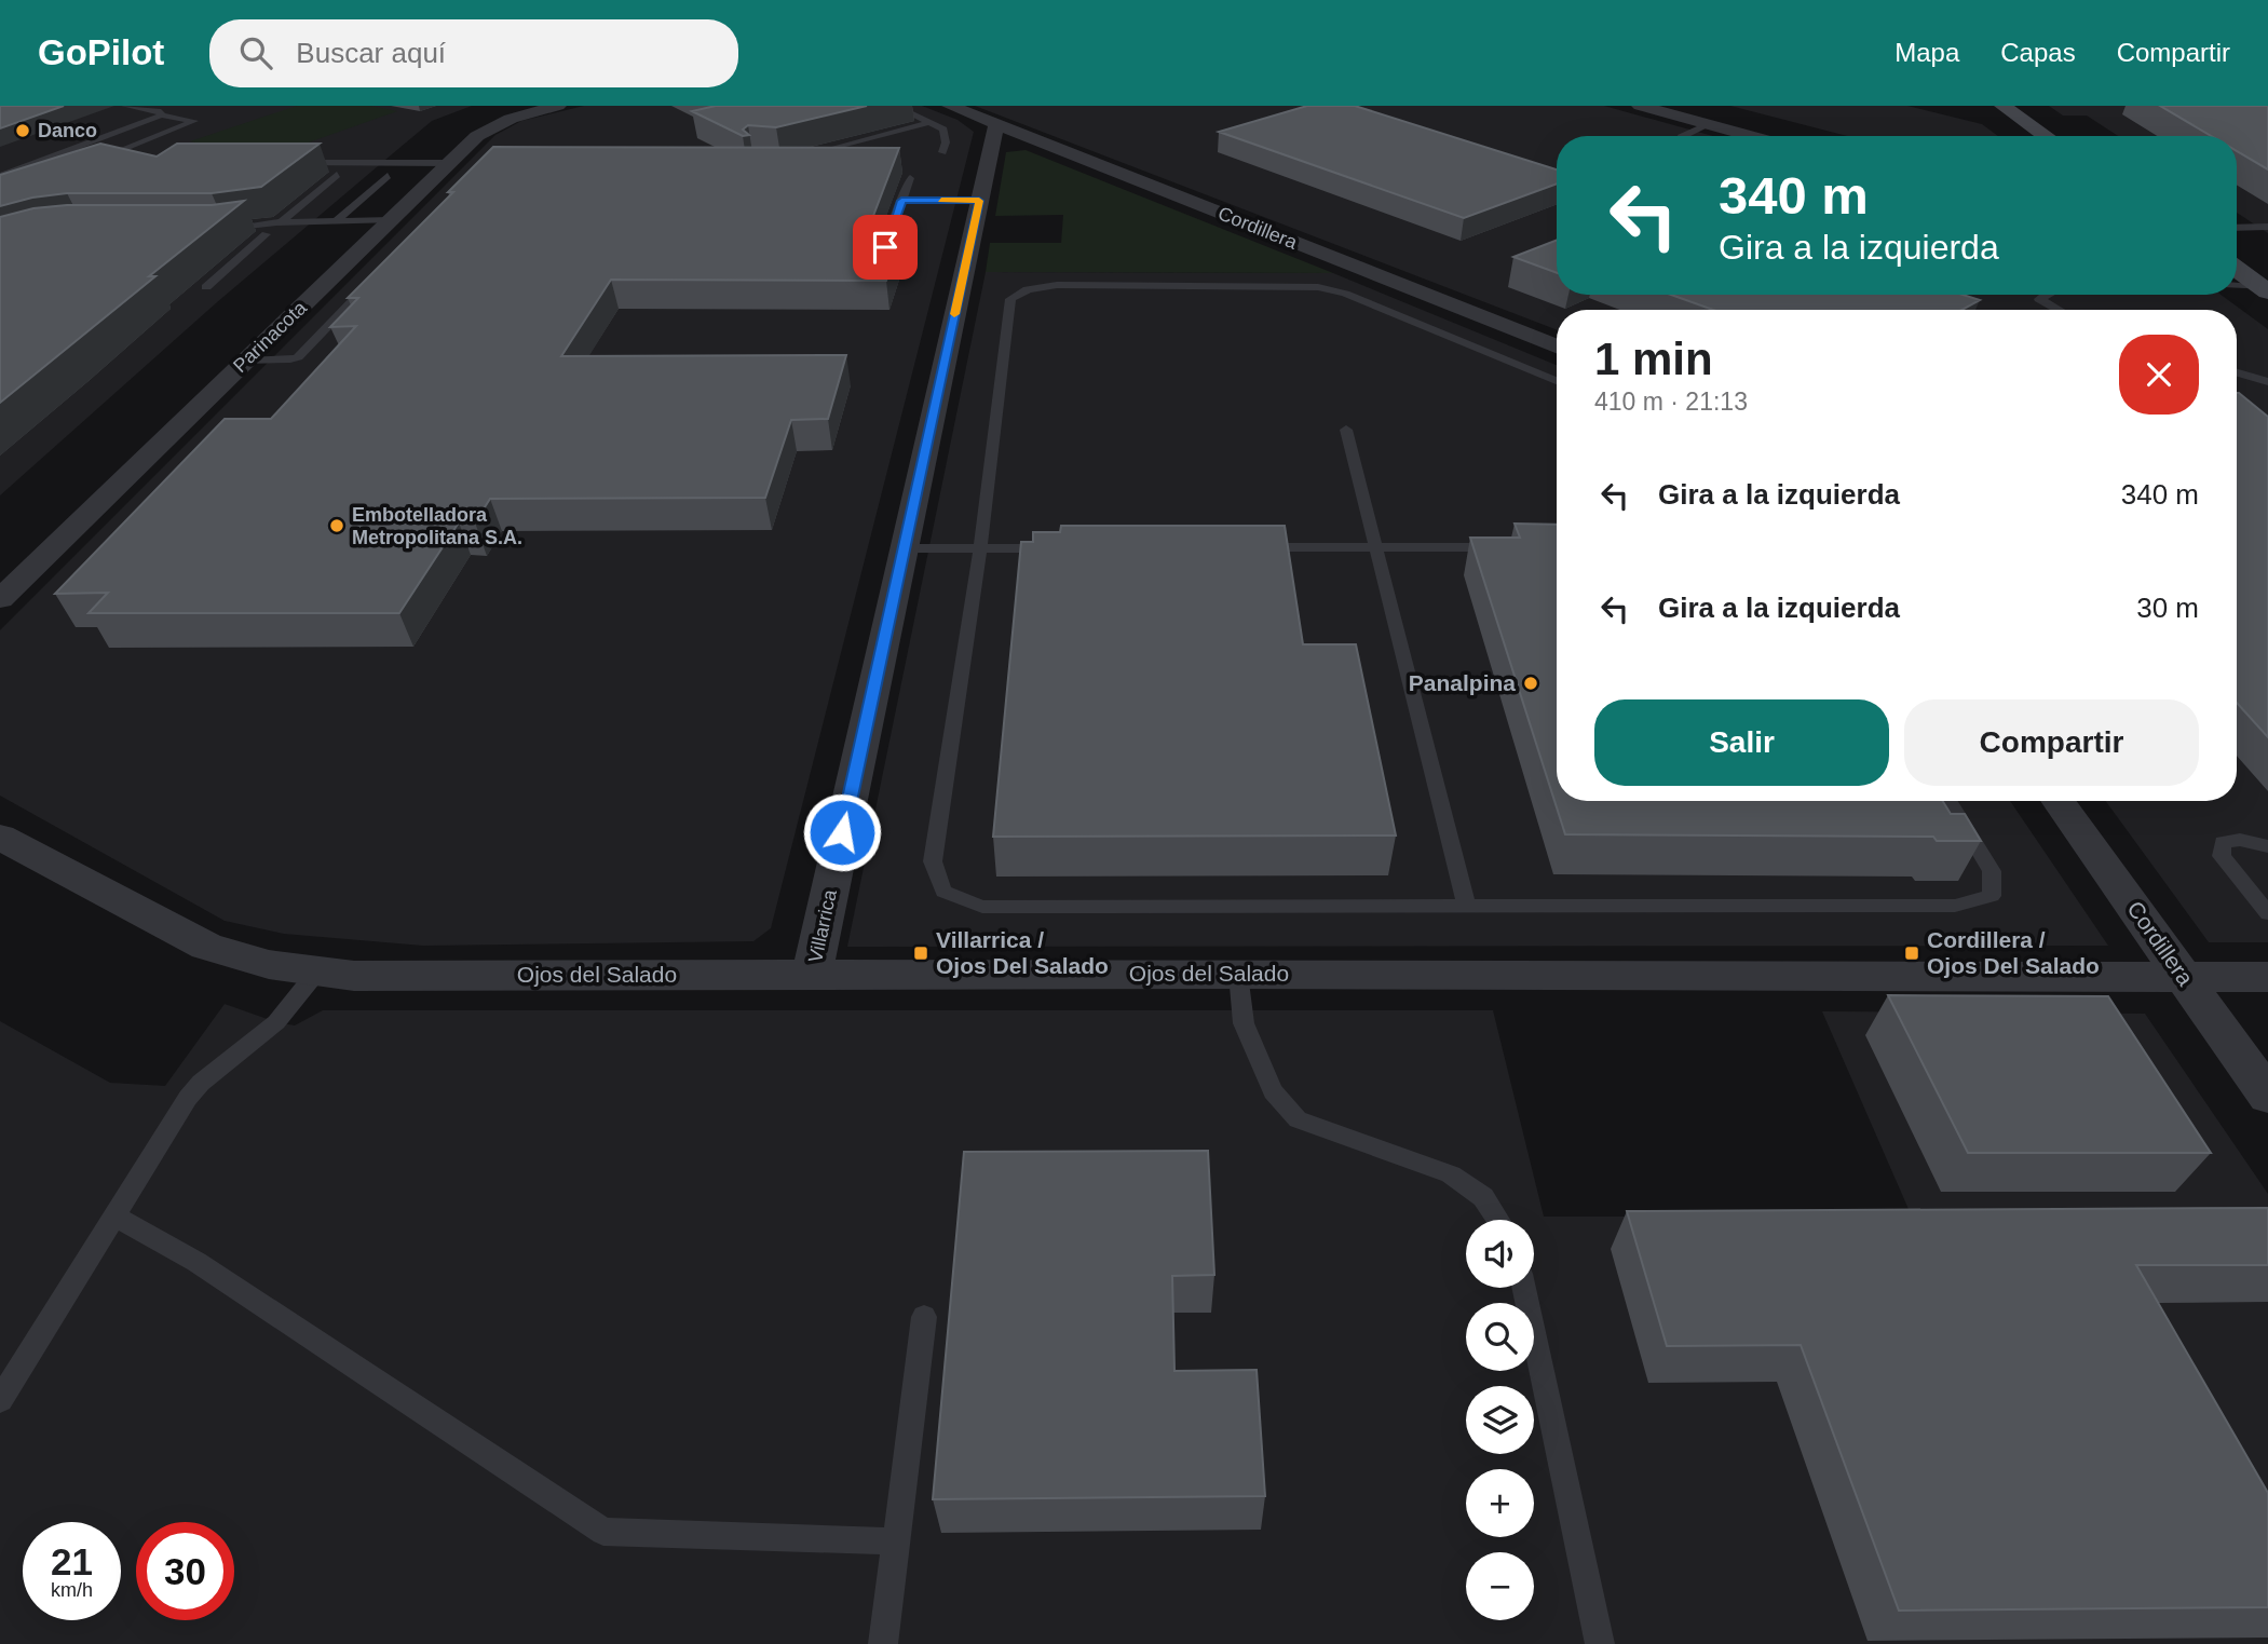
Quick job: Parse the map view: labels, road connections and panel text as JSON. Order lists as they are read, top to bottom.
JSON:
{
  "streets": {
    "street": [
      "Cordillera",
      "Parinacota",
      "Villarrica",
      "Ojos del Salado"
    ]
  },
  "crossings": [
    ["Cordillera", "Villarrica"],
    ["Cordillera", "Ojos del Salado"],
    ["Villarrica", "Ojos del Salado"]
  ],
  "places": {
    "other": ["Danco", "Embotelladora Metropolitana S.A.", "Panalpina"],
    "transit": ["Villarrica / Ojos Del Salado", "Cordillera / Ojos Del Salado"]
  },
  "page": {
    "header": "GoPilot",
    "search": "Buscar aquí",
    "nav": ["Mapa", "Capas", "Compartir"],
    "turn": ["340 m", "Gira a la izquierda"],
    "heading": ["1 min", "410 m · 21:13"],
    "list": [
      {
        "name": "Gira a la izquierda",
        "value": "340 m"
      },
      {
        "name": "Gira a la izquierda",
        "value": "30 m"
      }
    ],
    "buttons": ["Salir", "Compartir"],
    "map_buttons": ["+", "−"],
    "speed": "21 km/h",
    "limit": "30"
  }
}
